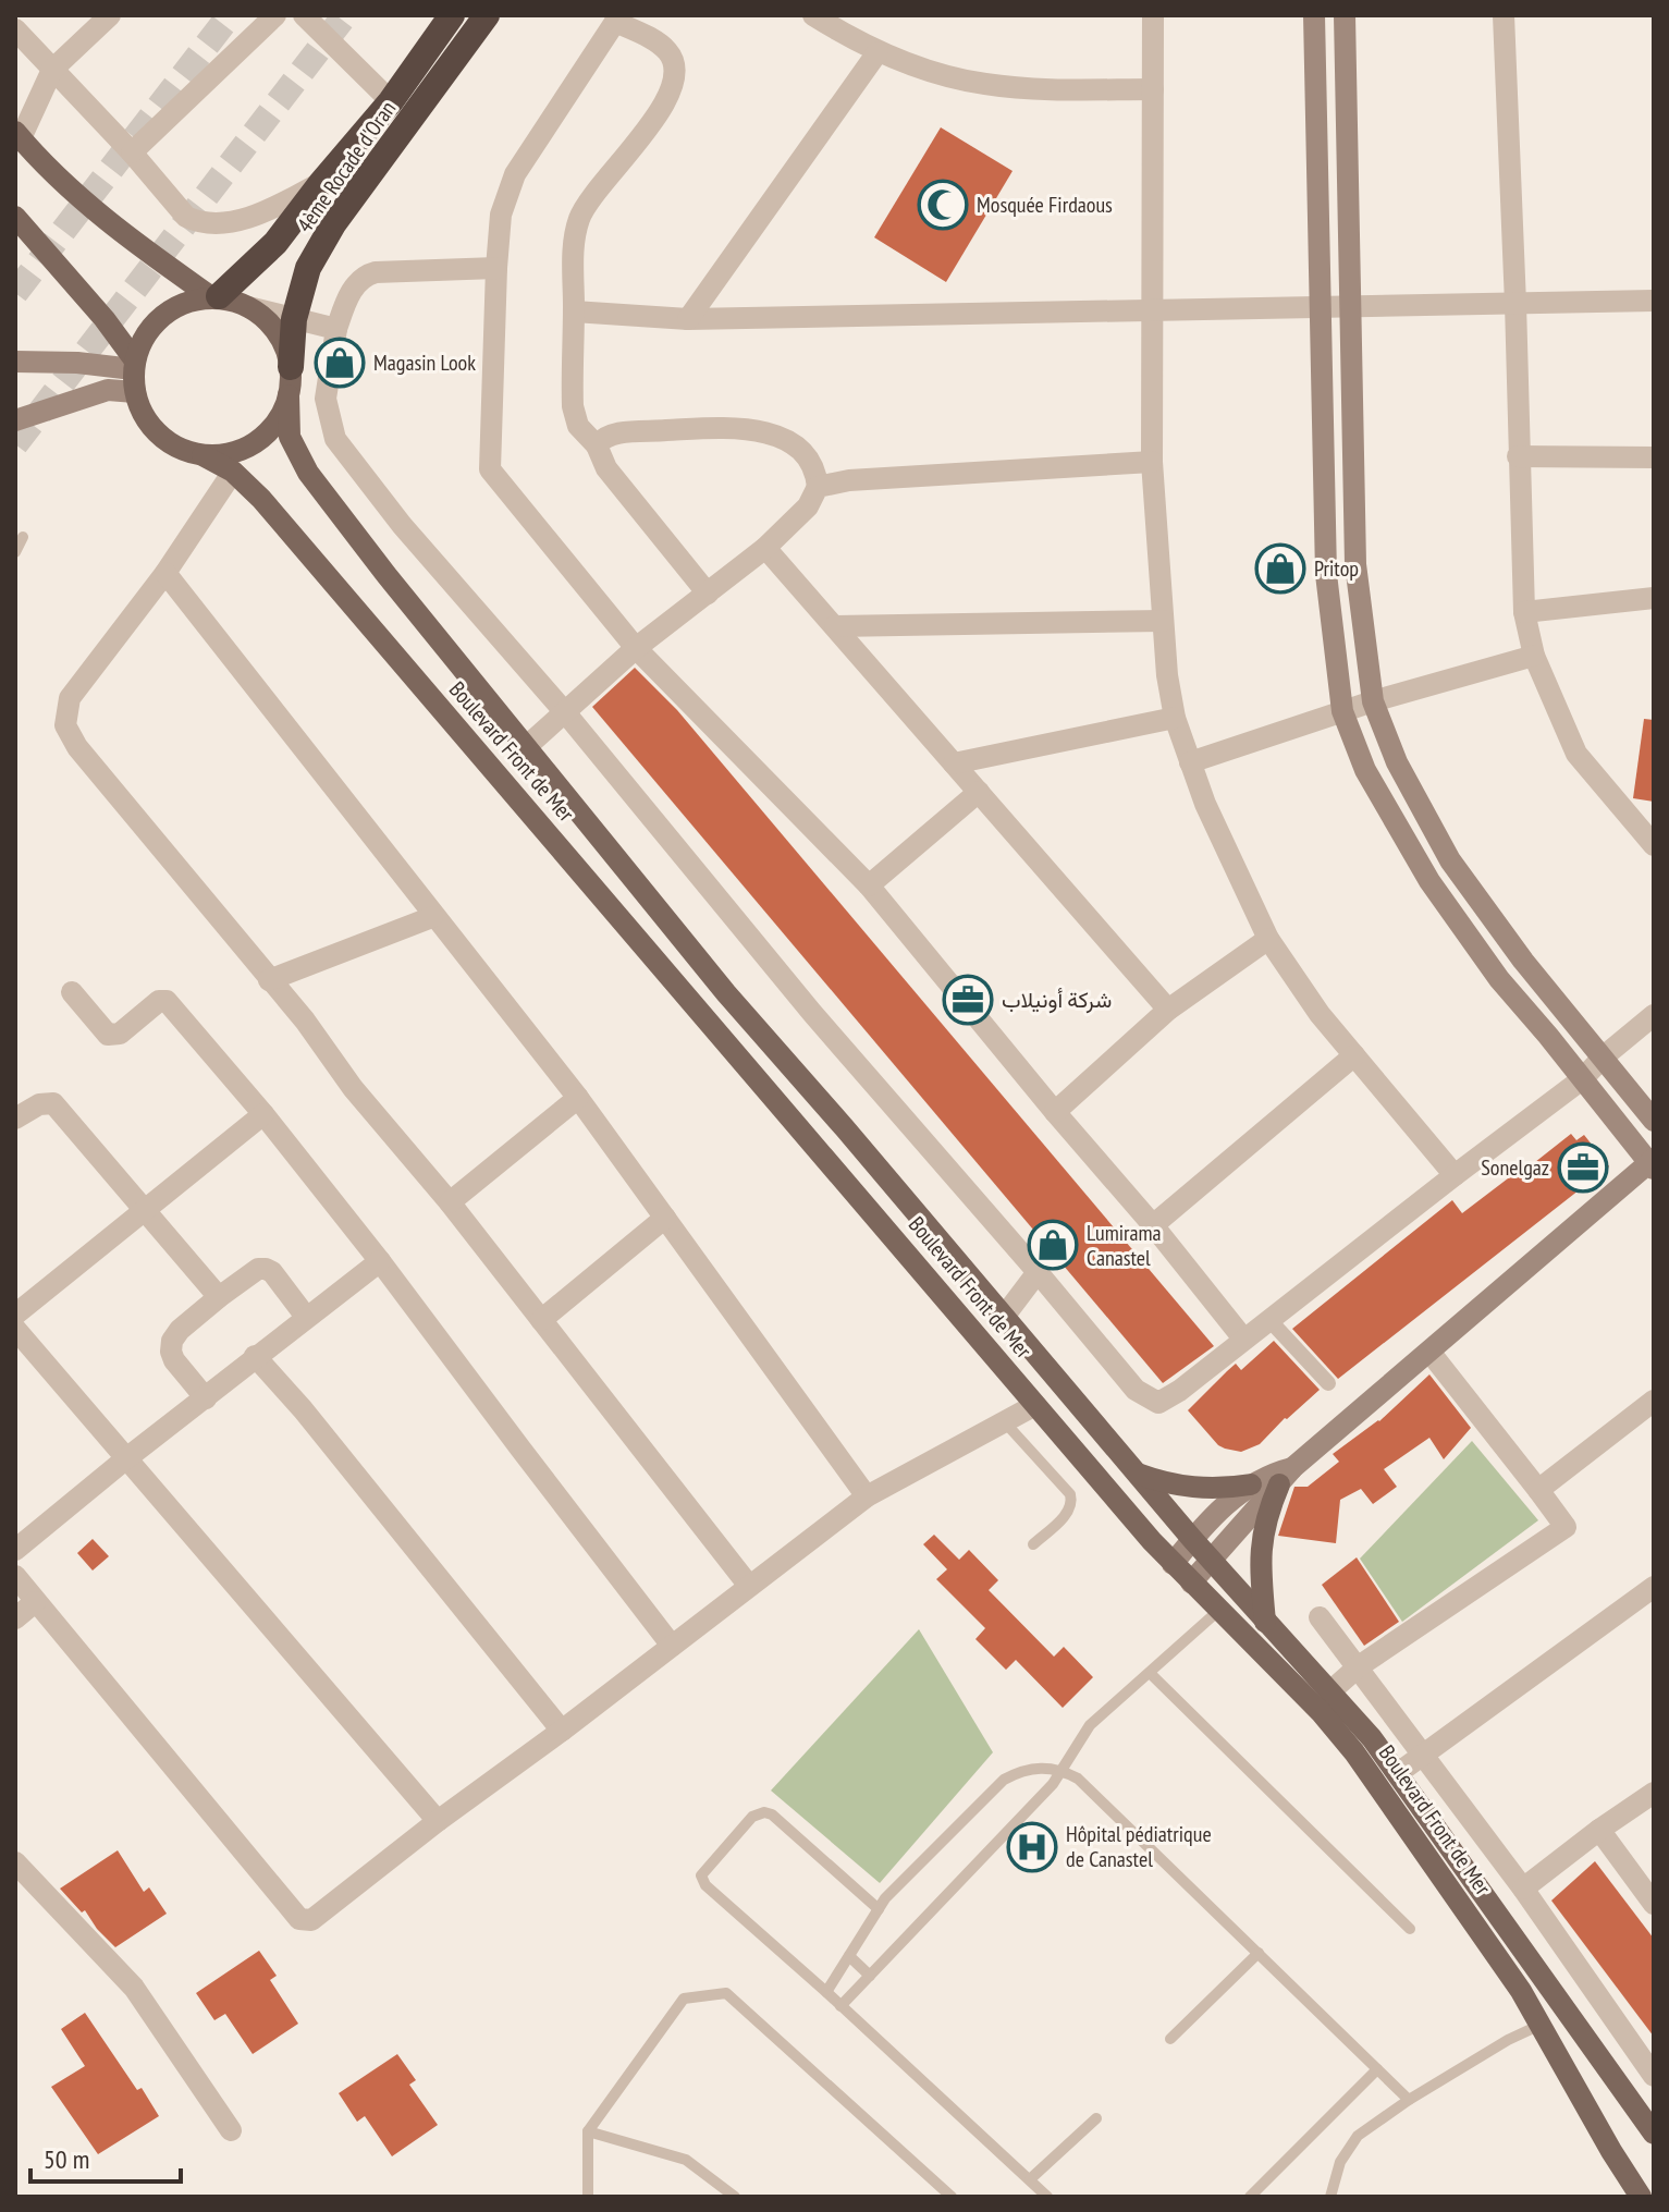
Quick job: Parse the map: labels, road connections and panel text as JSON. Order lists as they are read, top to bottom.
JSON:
{
  "streets": {
    "highway": ["4ème Rocade d'Oran"],
    "main road": ["Boulevard Front de Mer"]
  },
  "crossings": [
    ["4ème Rocade d'Oran", "Boulevard Front de Mer"]
  ],
  "places": {
    "mosque": ["Mosquée Firdaous"],
    "shop": ["Magasin Look", "Pritop", "Lumirama Canastel"],
    "office": ["شركة أونيلاب", "Sonelgaz"],
    "hospital": ["Hôpital pédiatrique de Canastel"]
  },
  "scale_bar": "50 m"
}
